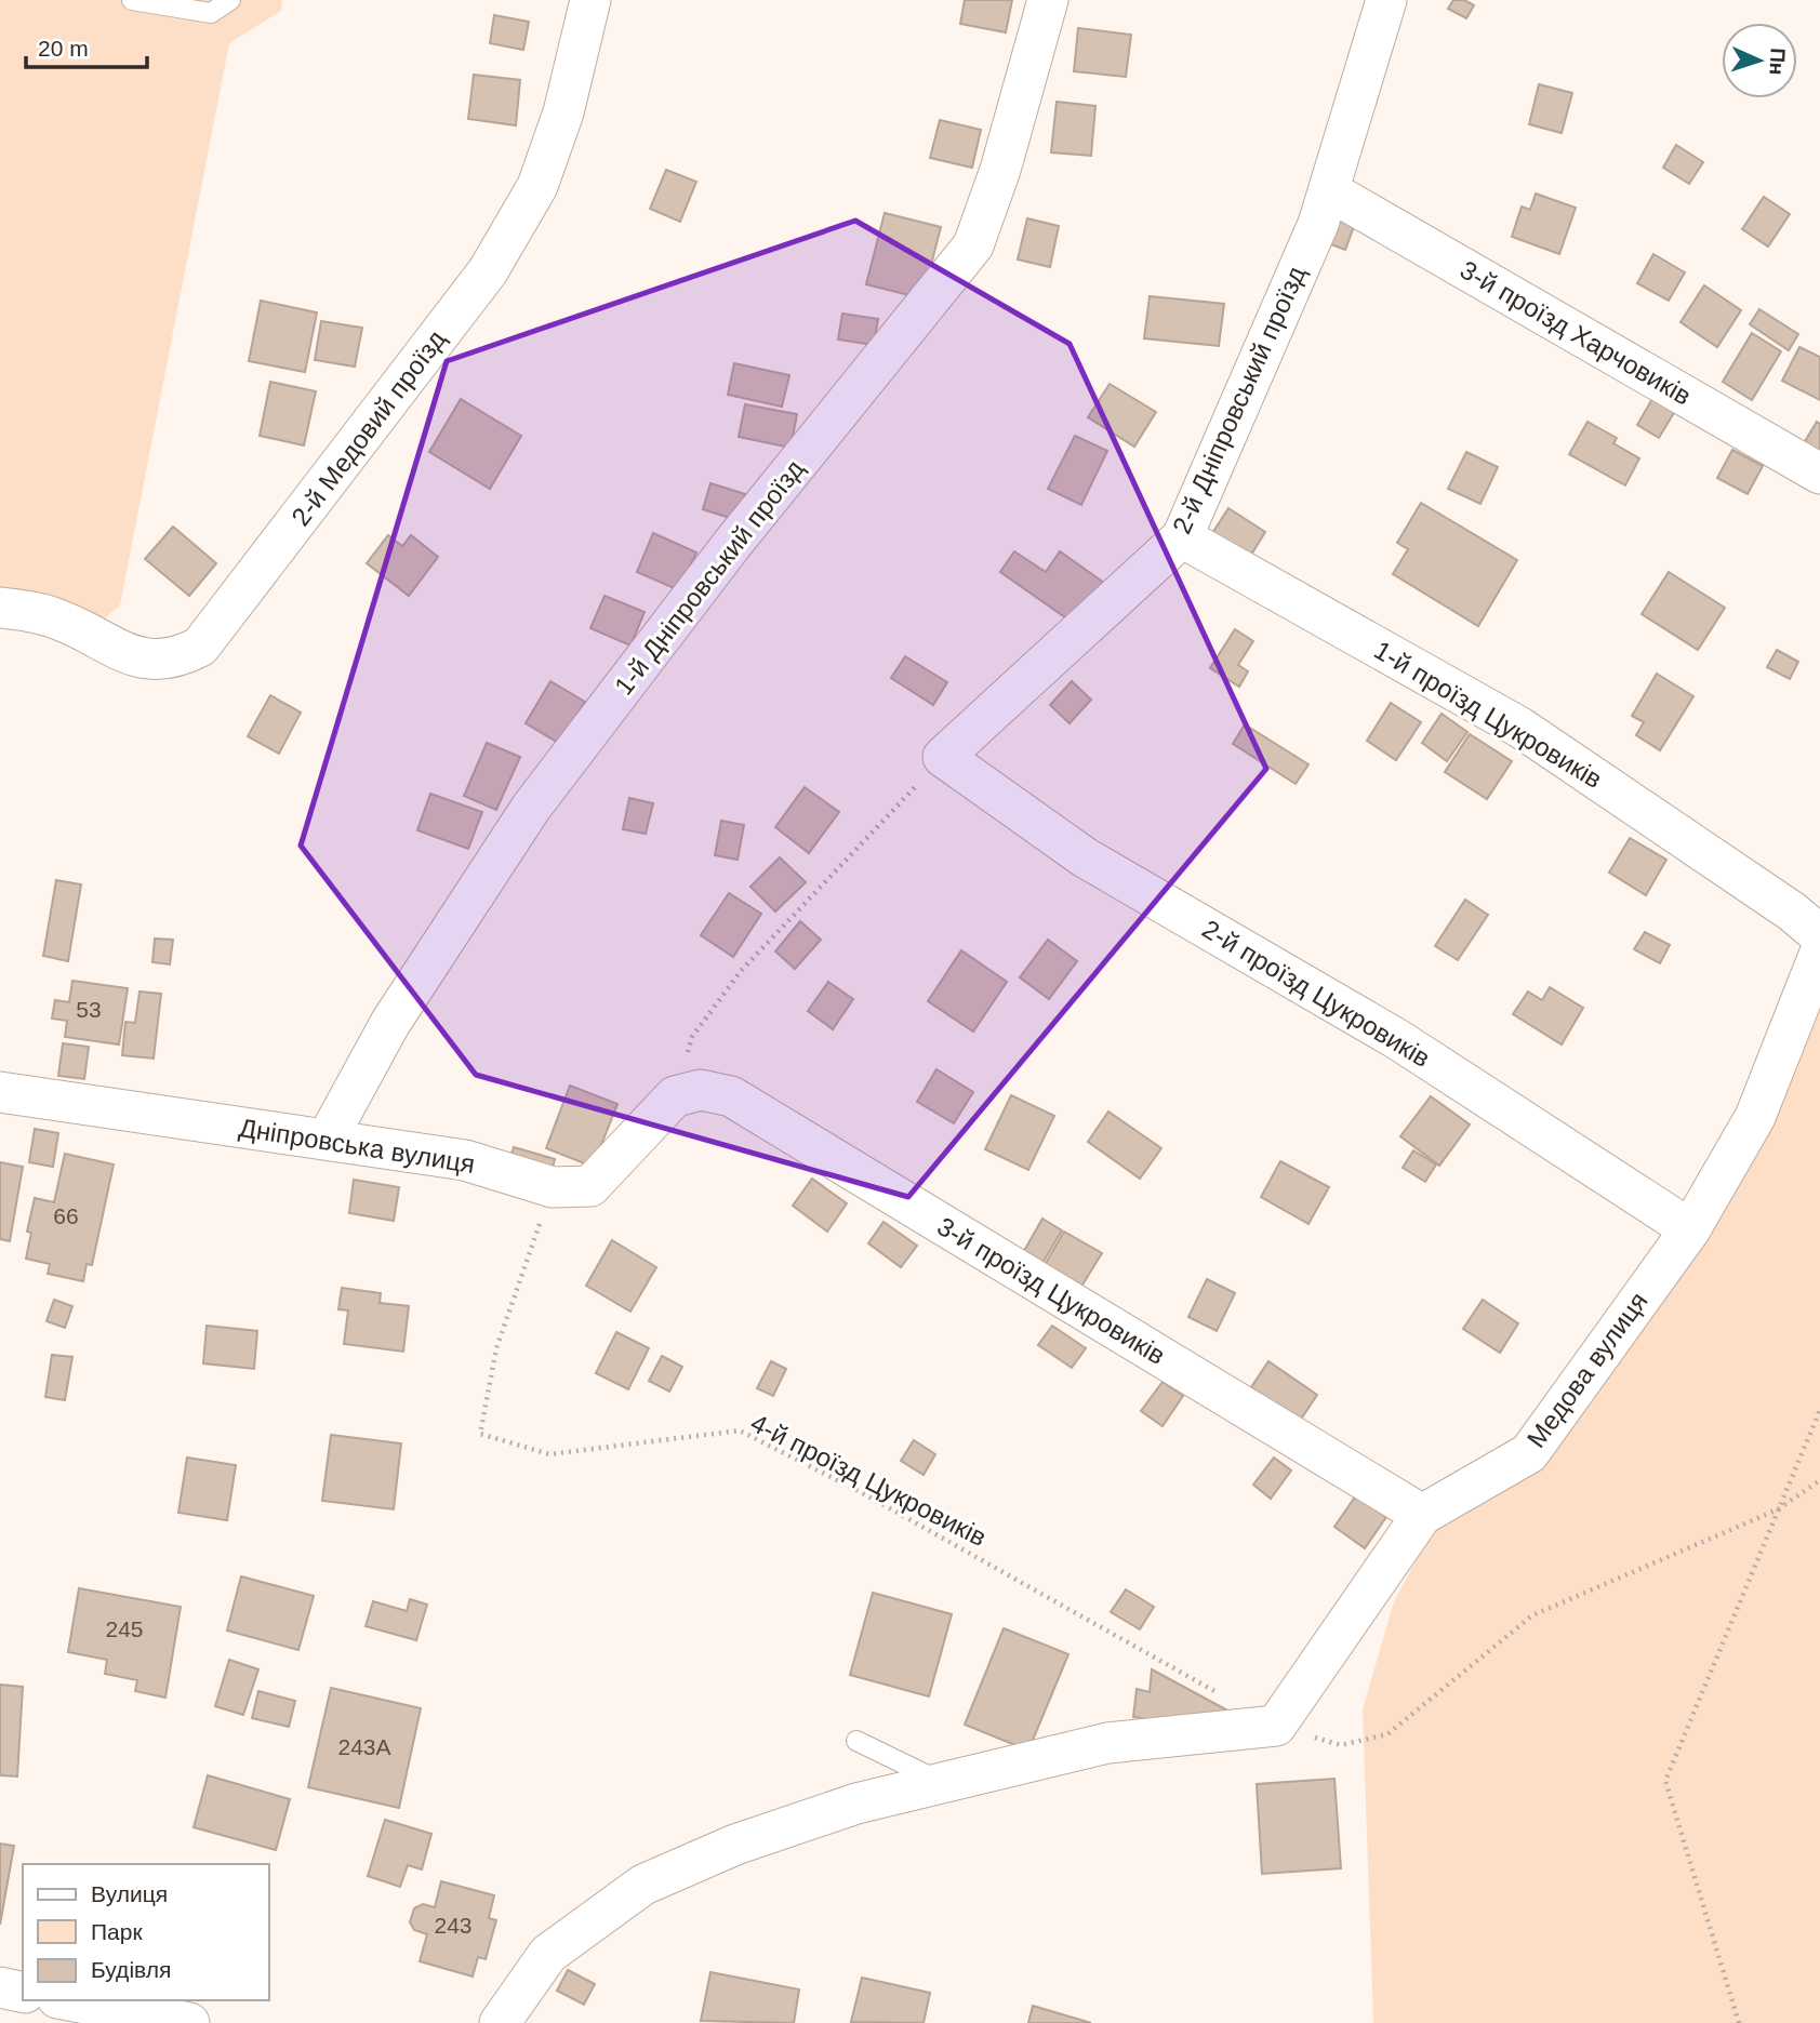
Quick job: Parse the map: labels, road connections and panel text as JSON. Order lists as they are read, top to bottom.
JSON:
{
  "streets": {
    "street": [
      "3-й проїзд Харчовиків",
      "2-й Дніпровський проїзд",
      "2-й Медовий проїзд",
      "1-й Дніпровський проїзд",
      "1-й проїзд Цукровиків",
      "2-й проїзд Цукровиків",
      "Дніпровська вулиця",
      "3-й проїзд Цукровиків",
      "Медова вулиця"
    ],
    "path": ["4-й проїзд Цукровиків"]
  },
  "crossings": [
    ["3-й проїзд Харчовиків", "2-й Дніпровський проїзд"],
    ["2-й Дніпровський проїзд", "1-й проїзд Цукровиків"],
    ["2-й Дніпровський проїзд", "2-й проїзд Цукровиків"],
    ["1-й Дніпровський проїзд", "Дніпровська вулиця"],
    ["2-й проїзд Цукровиків", "Медова вулиця"],
    ["Дніпровська вулиця", "3-й проїзд Цукровиків"],
    ["Дніпровська вулиця", "4-й проїзд Цукровиків"],
    ["3-й проїзд Цукровиків", "Медова вулиця"],
    ["Медова вулиця", "4-й проїзд Цукровиків"]
  ],
  "house_numbers": [
    "53",
    "66",
    "245",
    "243А",
    "243"
  ],
  "legend": ["Вулиця", "Парк", "Будівля"],
  "scale_bar": "20 m",
  "north": "right"
}
